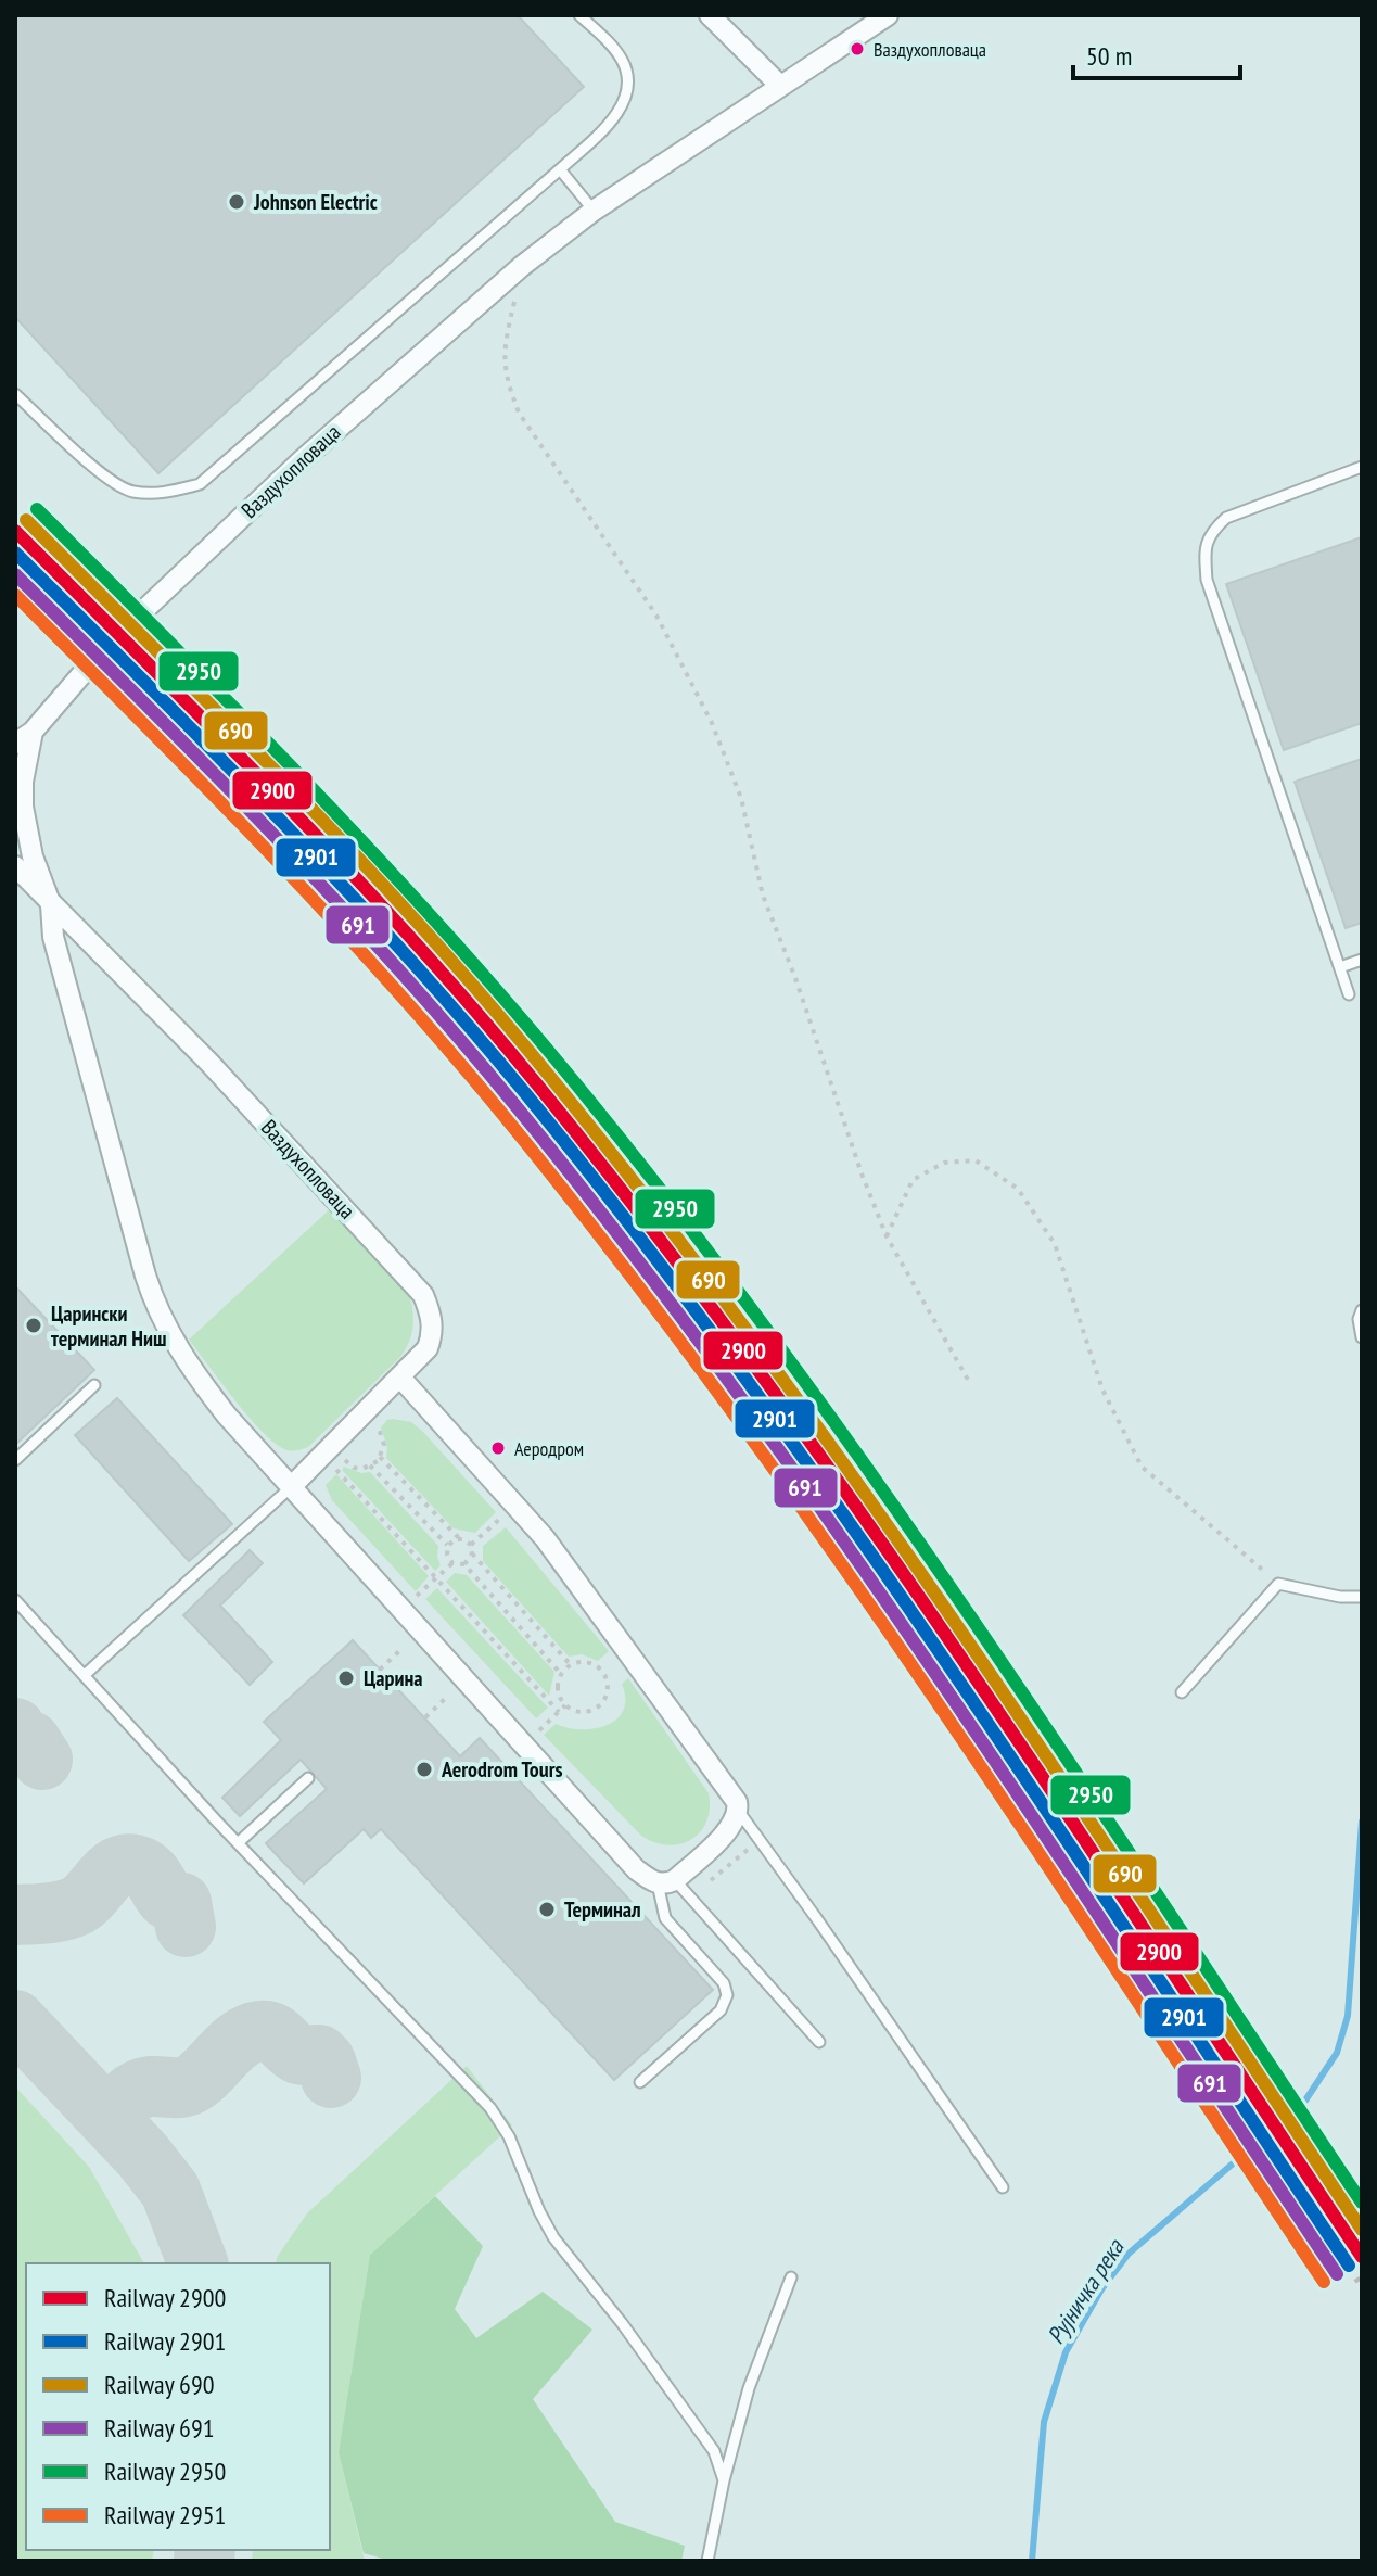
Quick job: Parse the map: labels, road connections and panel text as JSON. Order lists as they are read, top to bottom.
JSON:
{
  "streets": {
    "street": ["Ваздухопловаца"]
  },
  "water": ["Рујничка река"],
  "places": [
    "Ваздухопловаца",
    "Johnson Electric",
    "Царински терминал Ниш",
    "Аеродром",
    "Царина",
    "Aerodrom Tours",
    "Терминал"
  ],
  "lines": [
    "rail line 2950",
    "rail line 690",
    "rail line 2900",
    "rail line 2901",
    "rail line 691",
    "rail line 2951"
  ],
  "legend": [
    "Railway 2900",
    "Railway 2901",
    "Railway 690",
    "Railway 691",
    "Railway 2950",
    "Railway 2951"
  ],
  "scale_bar": "50 m"
}
